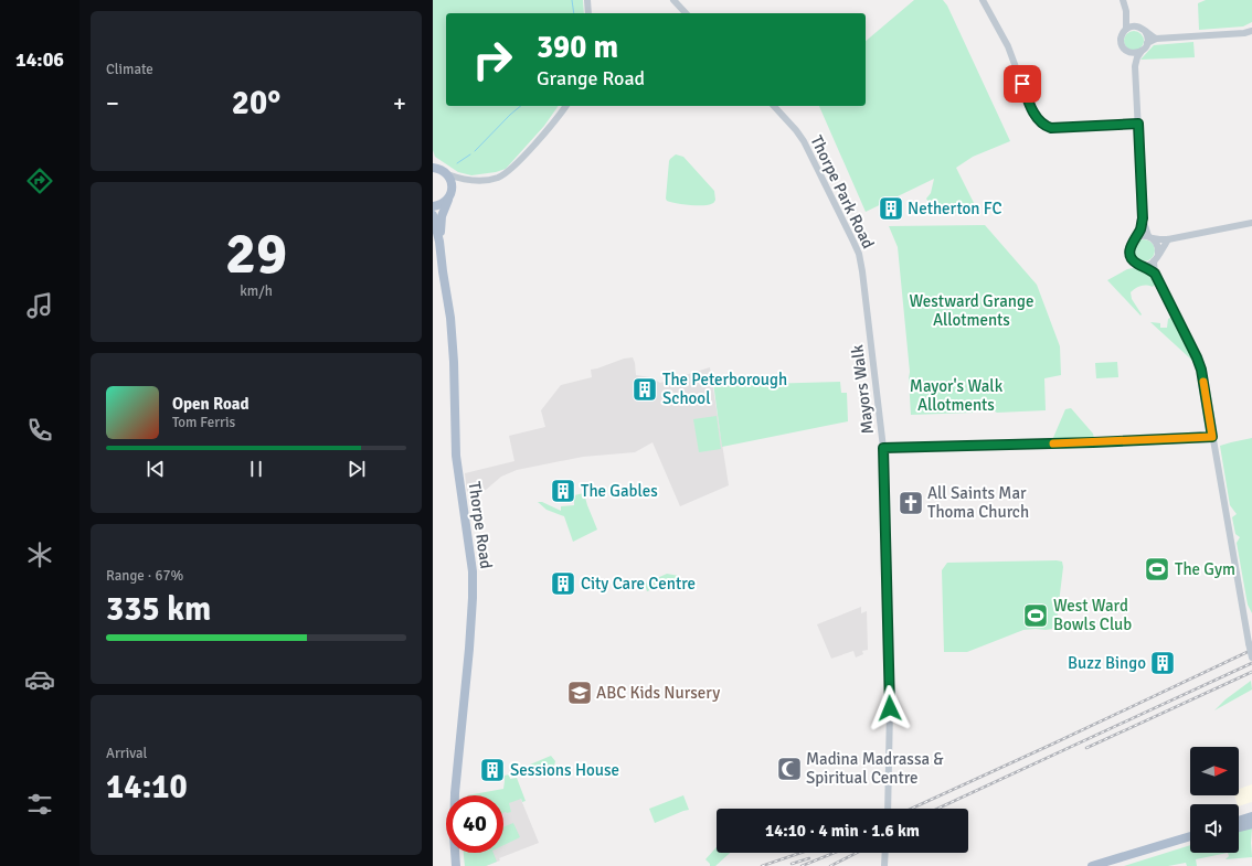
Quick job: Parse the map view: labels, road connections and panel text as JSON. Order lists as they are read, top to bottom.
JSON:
{
  "streets": {
    "main road": ["Thorpe Road"],
    "street": ["Thorpe Park Road", "Mayors Walk"]
  },
  "crossings": [
    ["Thorpe Park Road", "Mayors Walk"]
  ],
  "parks": ["Westward Grange Allotments", "Mayor's Walk Allotments"],
  "places": {
    "building": [
      "Netherton FC",
      "The Peterborough School",
      "The Gables",
      "City Care Centre",
      "Buzz Bingo",
      "Sessions House"
    ],
    "church": ["All Saints Mar Thoma Church"],
    "sports": ["The Gym", "West Ward Bowls Club"],
    "school or university": ["ABC Kids Nursery"],
    "mosque": ["Madina Madrassa & Spiritual Centre"]
  },
  "north": "right",
  "page": {
    "tabs": "14:06",
    "tile": [
      "Climate",
      ["29", "km/h"],
      ["Range · 67%", "335 km"],
      ["Arrival", "14:10"]
    ],
    "turn": ["390 m", "Grange Road"],
    "heat": ["−", "20°", "+"],
    "song": ["Open Road", "Tom Ferris"],
    "limit": "40",
    "trip": "14:10 · 4 min · 1.6 km"
  }
}
